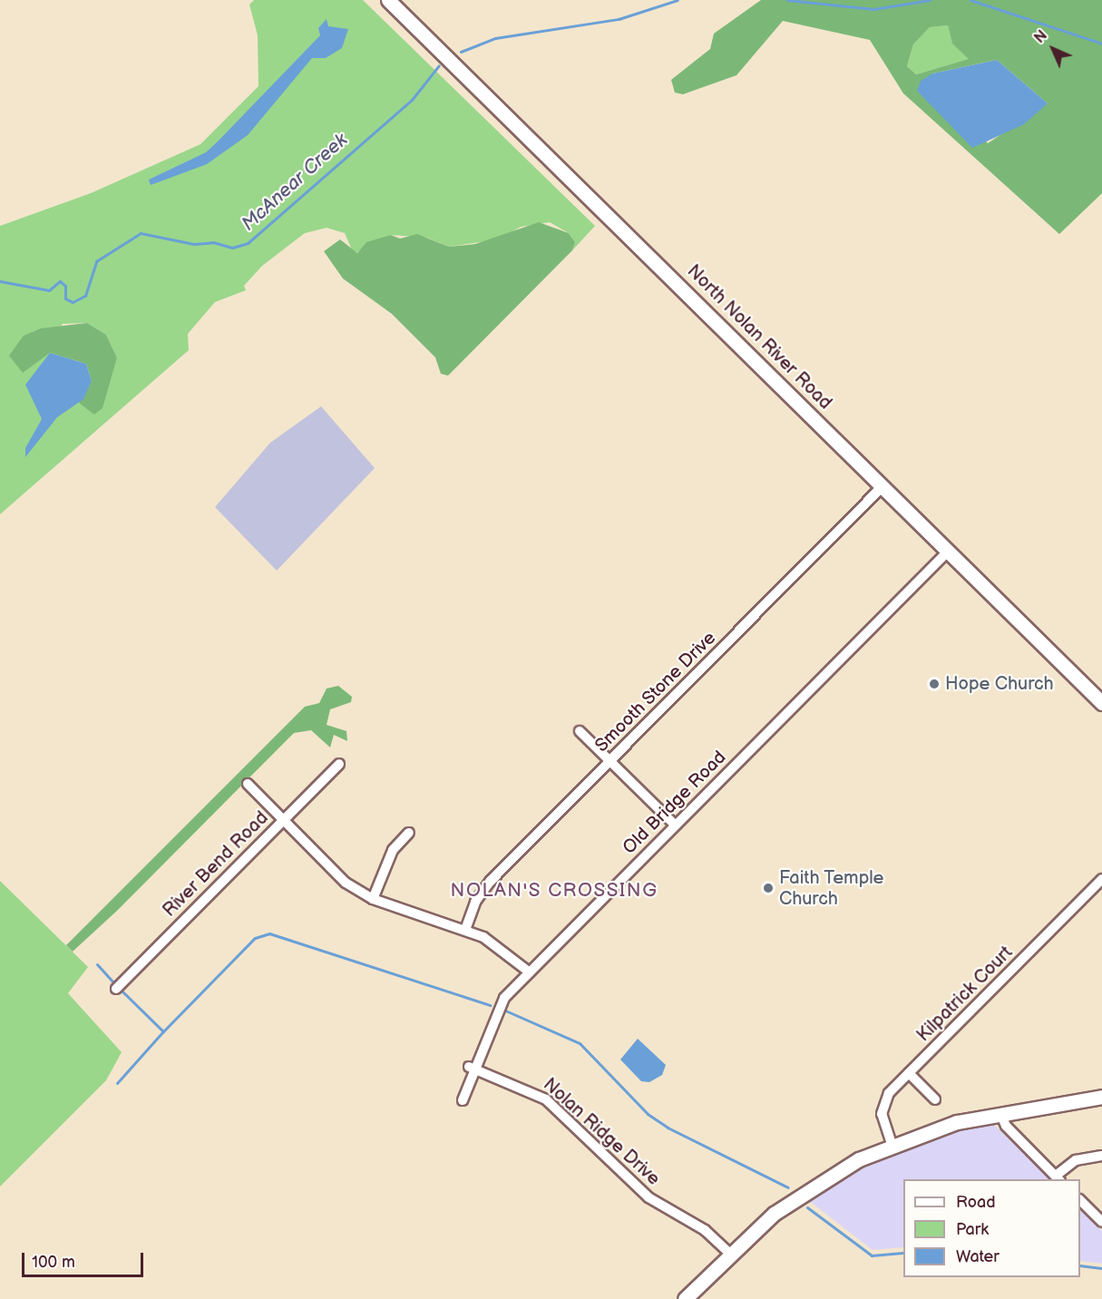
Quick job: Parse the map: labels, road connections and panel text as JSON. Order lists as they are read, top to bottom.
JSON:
{
  "streets": {
    "main road": ["North Nolan River Road"],
    "street": [
      "Smooth Stone Drive",
      "Old Bridge Road",
      "River Bend Road",
      "Kilpatrick Court",
      "Nolan Ridge Drive"
    ]
  },
  "crossings": [
    ["North Nolan River Road", "Smooth Stone Drive"],
    ["North Nolan River Road", "Old Bridge Road"],
    ["Old Bridge Road", "Nolan Ridge Drive"]
  ],
  "districts": ["NOLAN'S CROSSING"],
  "water": ["McAnear Creek"],
  "places": ["Hope Church", "Faith Temple Church"],
  "legend": ["Road", "Park", "Water"],
  "scale_bar": "100 m",
  "north": "top left"
}
